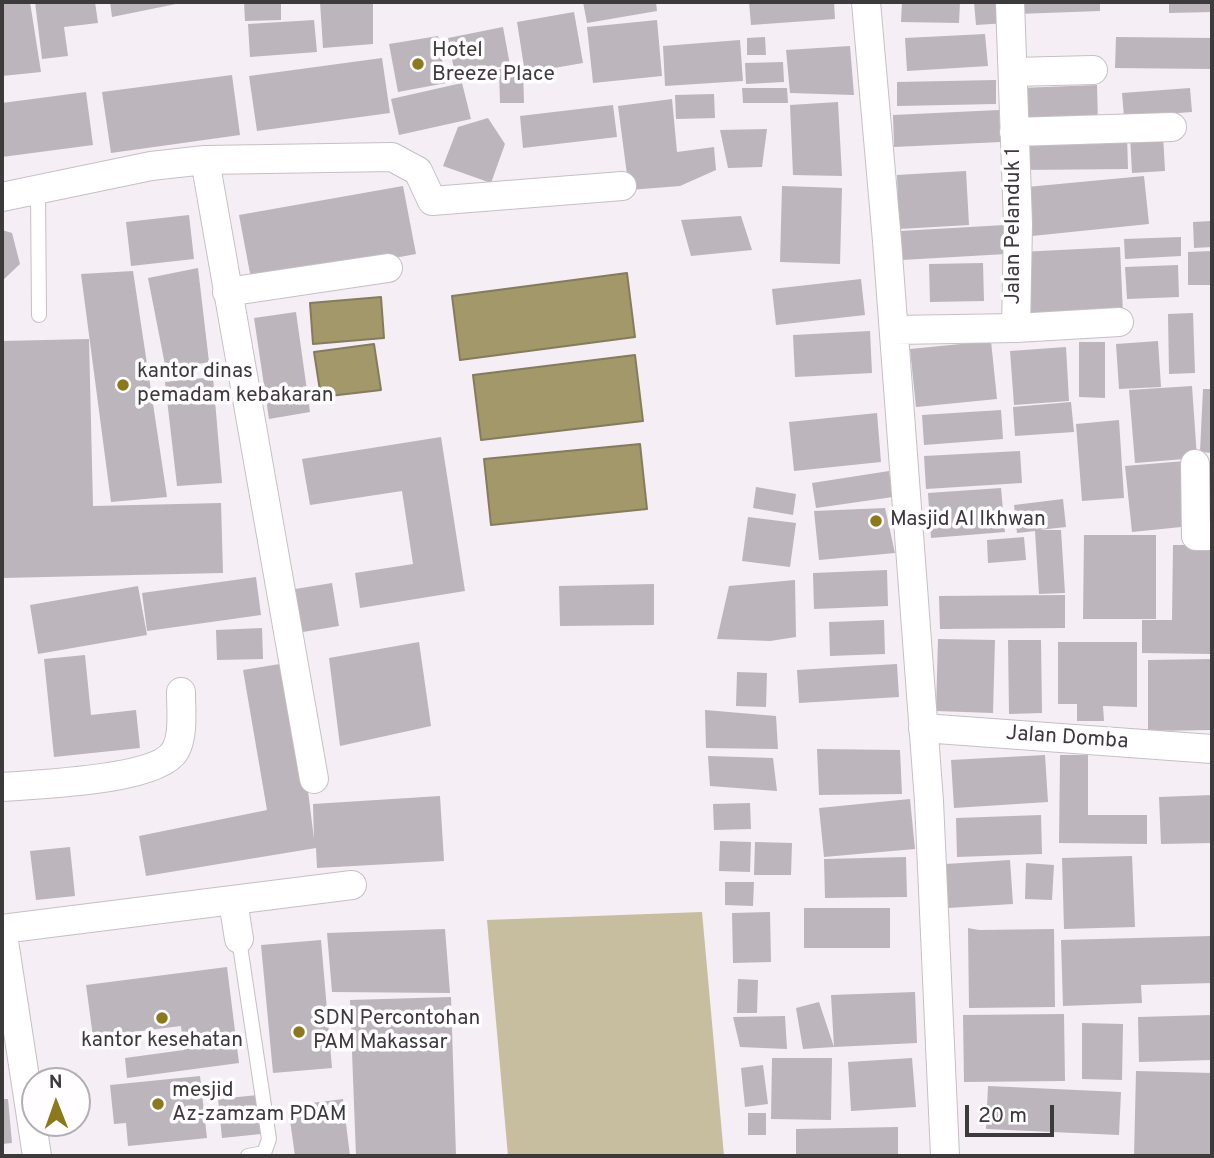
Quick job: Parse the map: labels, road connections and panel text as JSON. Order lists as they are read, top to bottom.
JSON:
{
  "streets": {
    "street": ["Jalan Pelanduk 1", "Jalan Domba"]
  },
  "places": [
    "Hotel Breeze Place",
    "kantor dinas pemadam kebakaran",
    "Masjid Al Ikhwan",
    "kantor kesehatan",
    "SDN Percontohan PAM Makassar",
    "mesjid Az-zamzam PDAM"
  ],
  "scale_bar": "20 m",
  "north": "top"
}
